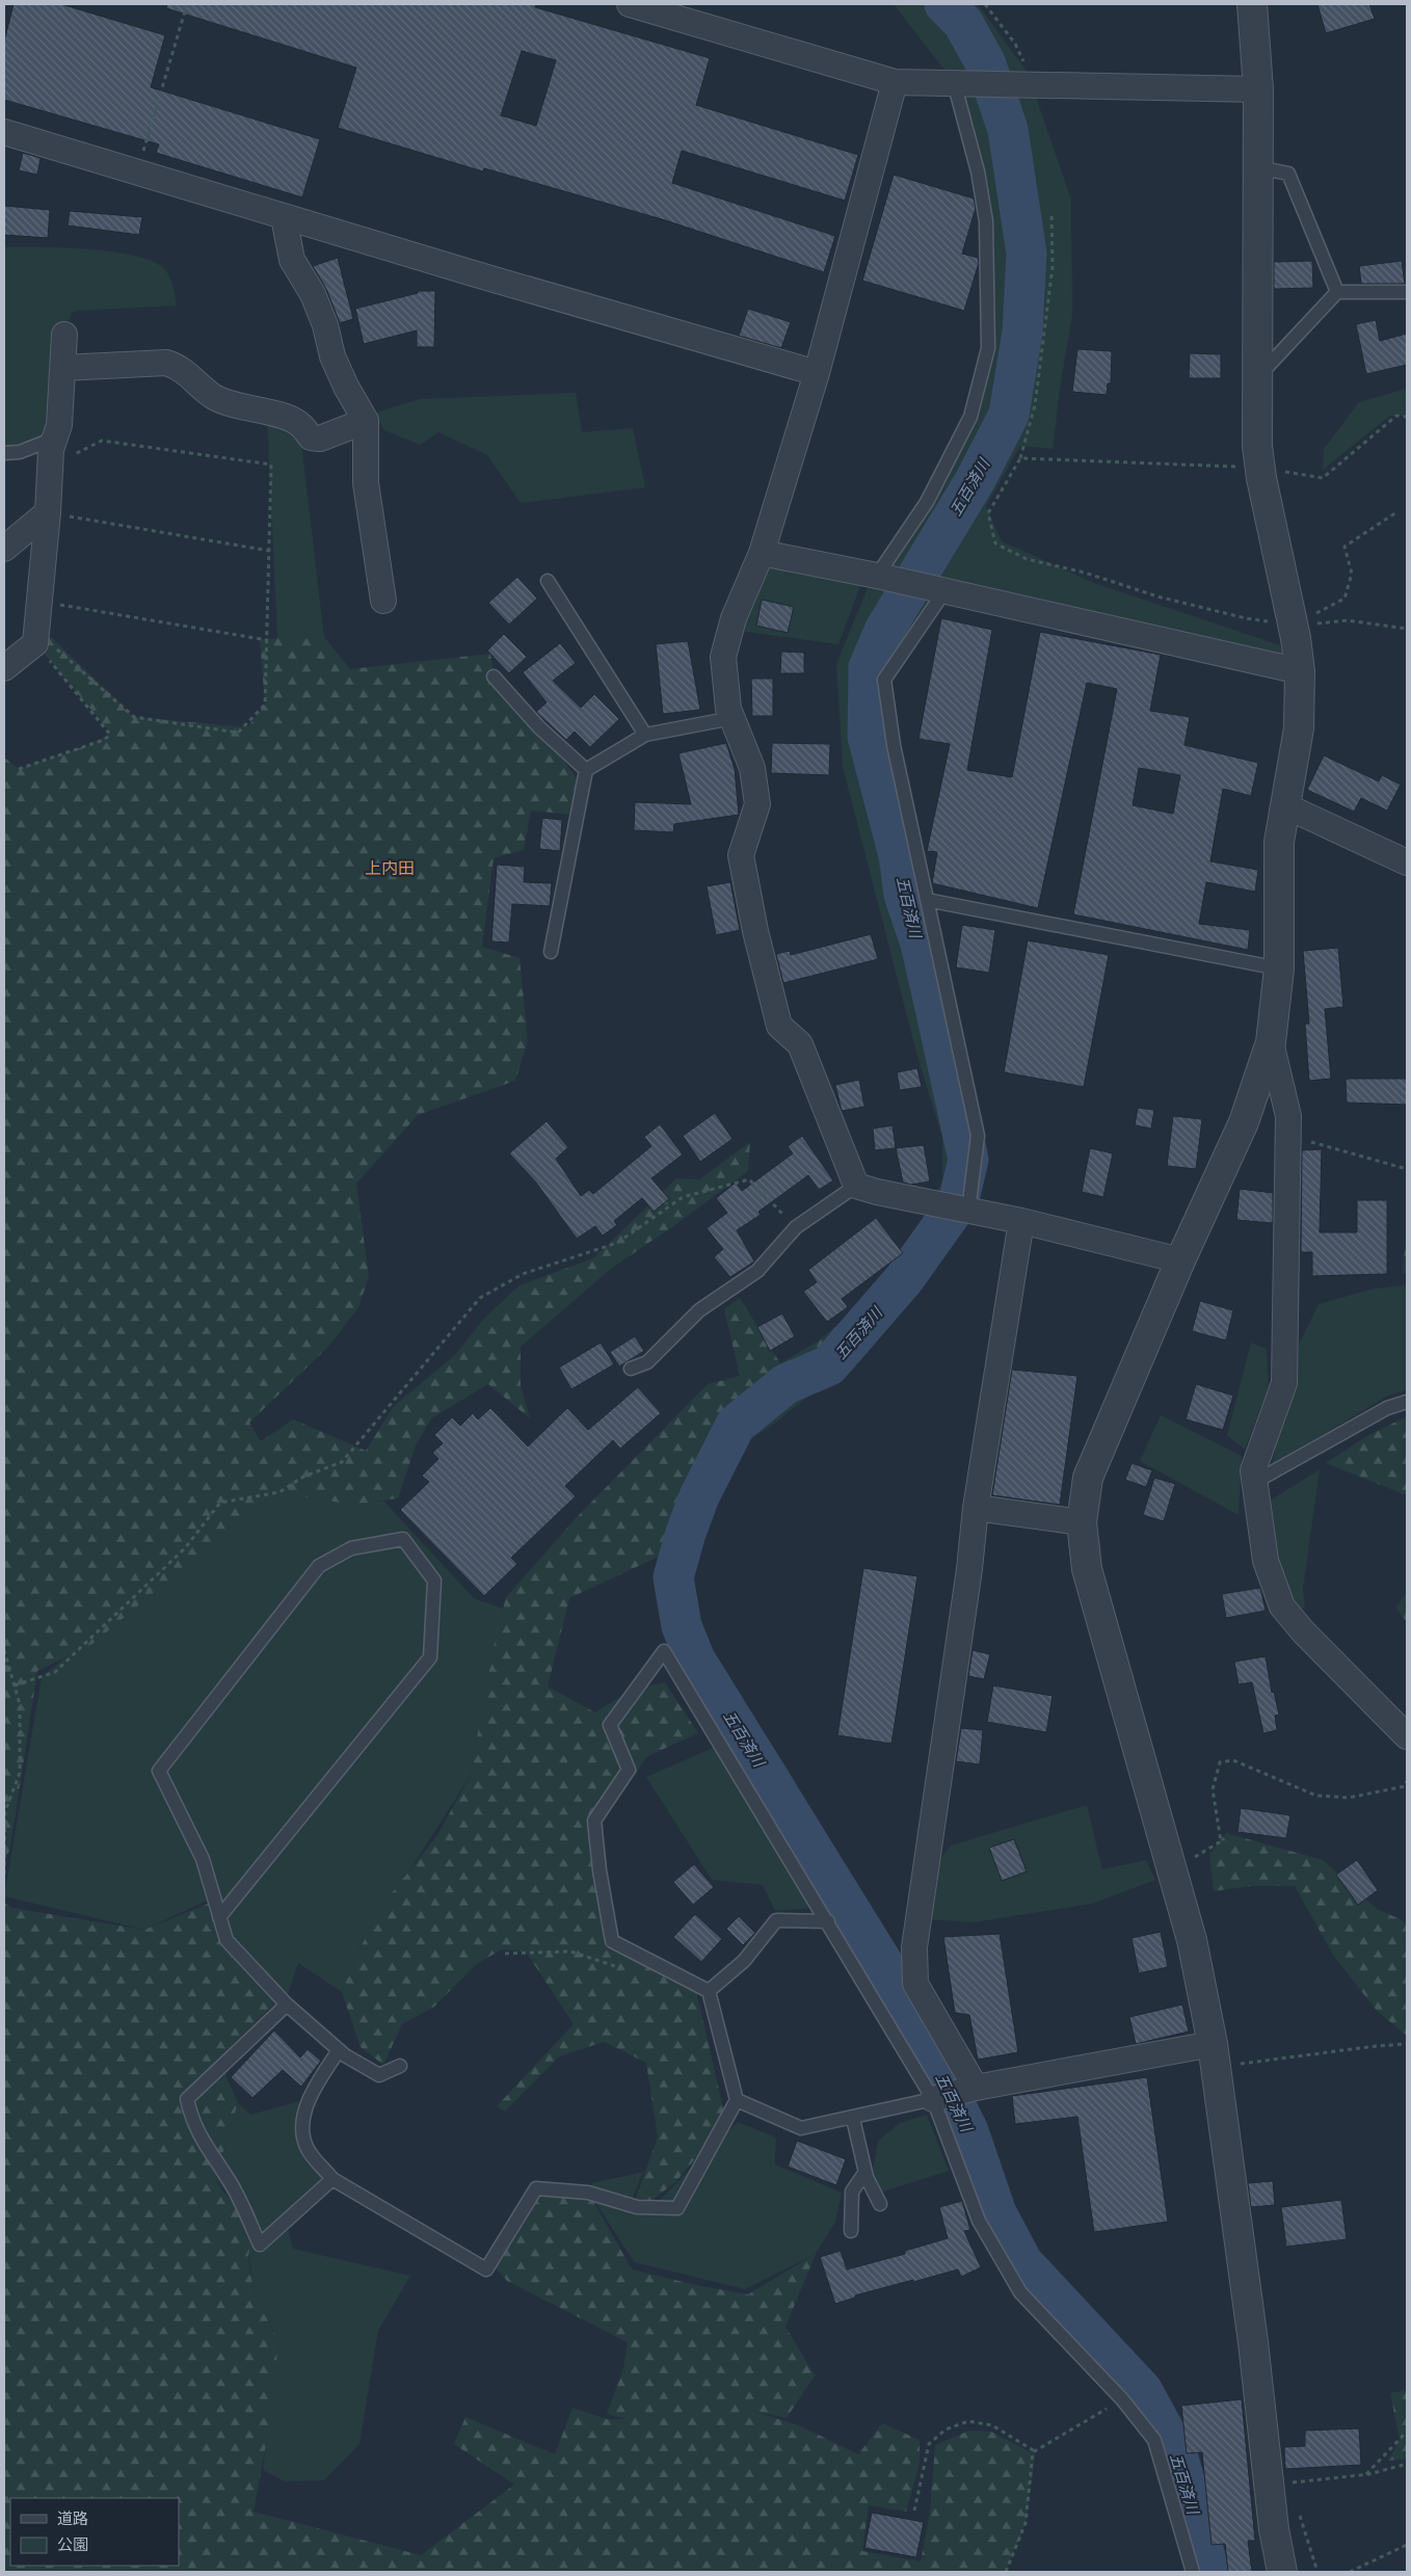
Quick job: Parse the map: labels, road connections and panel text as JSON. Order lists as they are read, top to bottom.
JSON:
{
  "districts": ["上内田"],
  "water": ["五百済川"],
  "legend": ["道路", "公園"]
}
